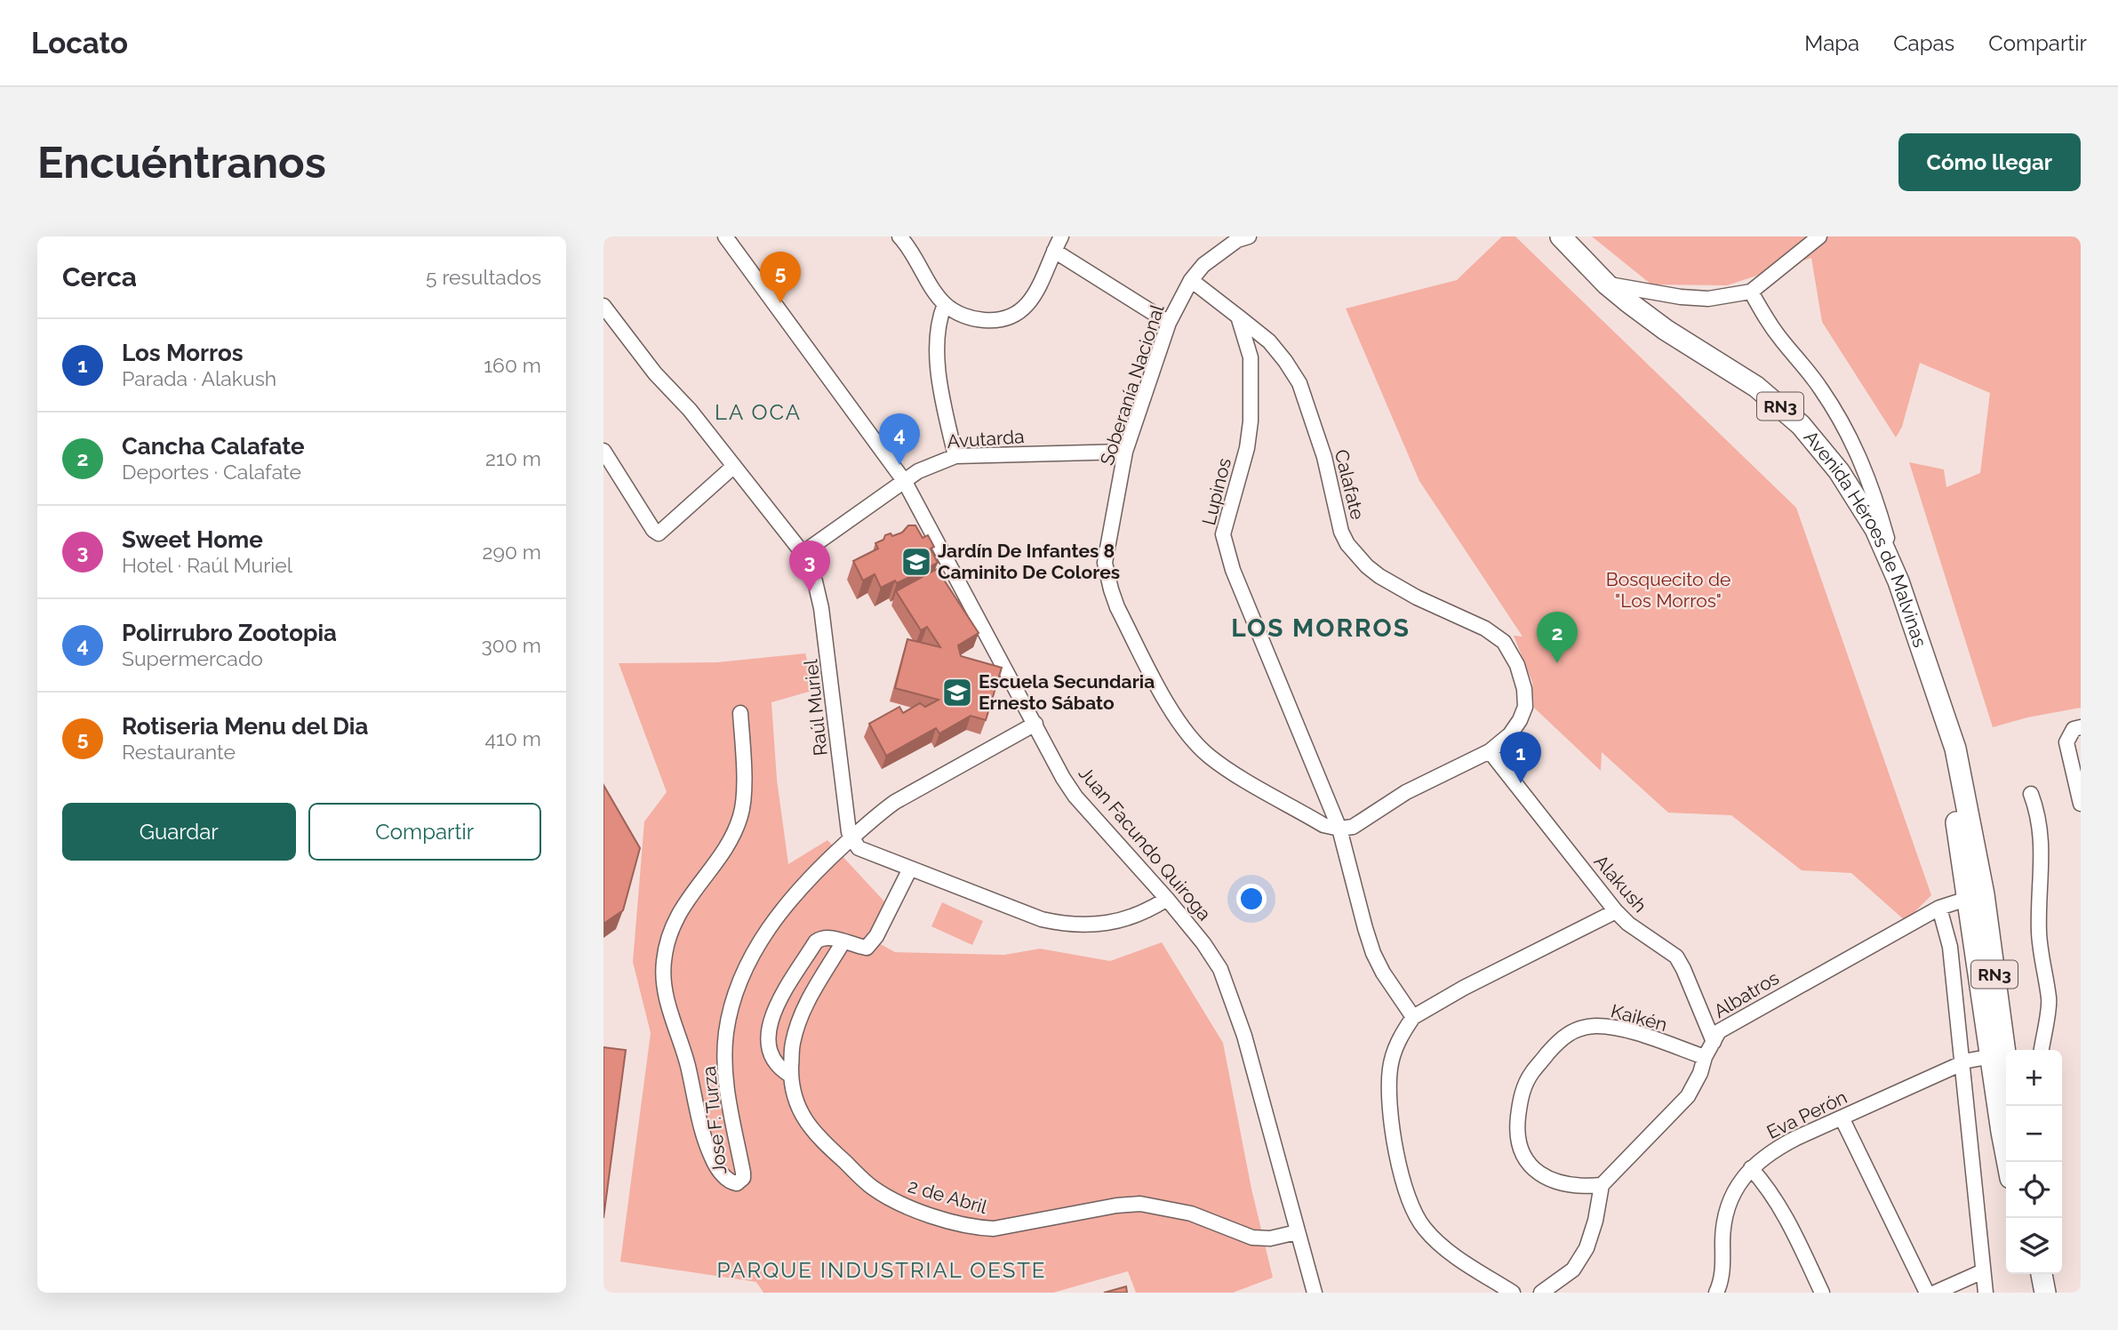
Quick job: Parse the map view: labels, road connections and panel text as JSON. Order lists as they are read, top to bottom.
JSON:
{
  "streets": {
    "highway": ["RN3", "Avenida Héroes de Malvinas"],
    "street": [
      "Soberanía Nacional",
      "Avutarda",
      "Calafate",
      "Lupinos",
      "Raúl Muriel",
      "Juan Facundo Quiroga",
      "Alakush",
      "Albatros",
      "Kaikén",
      "Eva Perón",
      "Jose F. Turza",
      "2 de Abril"
    ]
  },
  "crossings": [
    ["Soberanía Nacional", "Avutarda"],
    ["Soberanía Nacional", "Lupinos"],
    ["Avutarda", "Raúl Muriel"],
    ["Avutarda", "Juan Facundo Quiroga"],
    ["Calafate", "Lupinos"],
    ["Calafate", "Alakush"],
    ["Avenida Héroes de Malvinas", "Albatros"],
    ["Avenida Héroes de Malvinas", "Eva Perón"],
    ["Raúl Muriel", "Jose F. Turza"],
    ["Juan Facundo Quiroga", "Jose F. Turza"],
    ["Juan Facundo Quiroga", "2 de Abril"],
    ["Alakush", "Albatros"],
    ["Albatros", "Kaikén"]
  ],
  "districts": ["LA OCA", "LOS MORROS", "PARQUE INDUSTRIAL OESTE"],
  "parks": ["Bosquecito de \"Los Morros\""],
  "places": {
    "school or university": ["Jardín De Infantes 8 Caminito De Colores", "Escuela Secundaria Ernesto Sábato"]
  },
  "page": {
    "header": "Locato",
    "nav": ["Mapa", "Capas", "Compartir"],
    "buttons": [
      "Cómo llegar",
      ["Guardar", "Compartir"]
    ],
    "title": "Encuéntranos",
    "heading": ["Cerca", "5 resultados"],
    "pins": [
      "5",
      "4",
      "3",
      "2",
      "1"
    ],
    "list": [
      {
        "mark": "1",
        "name": "Los Morros",
        "note": "Parada · Alakush",
        "value": "160 m"
      },
      {
        "mark": "2",
        "name": "Cancha Calafate",
        "note": "Deportes · Calafate",
        "value": "210 m"
      },
      {
        "mark": "3",
        "name": "Sweet Home",
        "note": "Hotel · Raúl Muriel",
        "value": "290 m"
      },
      {
        "mark": "4",
        "name": "Polirrubro Zootopia",
        "note": "Supermercado",
        "value": "300 m"
      },
      {
        "mark": "5",
        "name": "Rotiseria Menu del Dia",
        "note": "Restaurante",
        "value": "410 m"
      }
    ],
    "map_buttons": ["+", "−"]
  }
}
